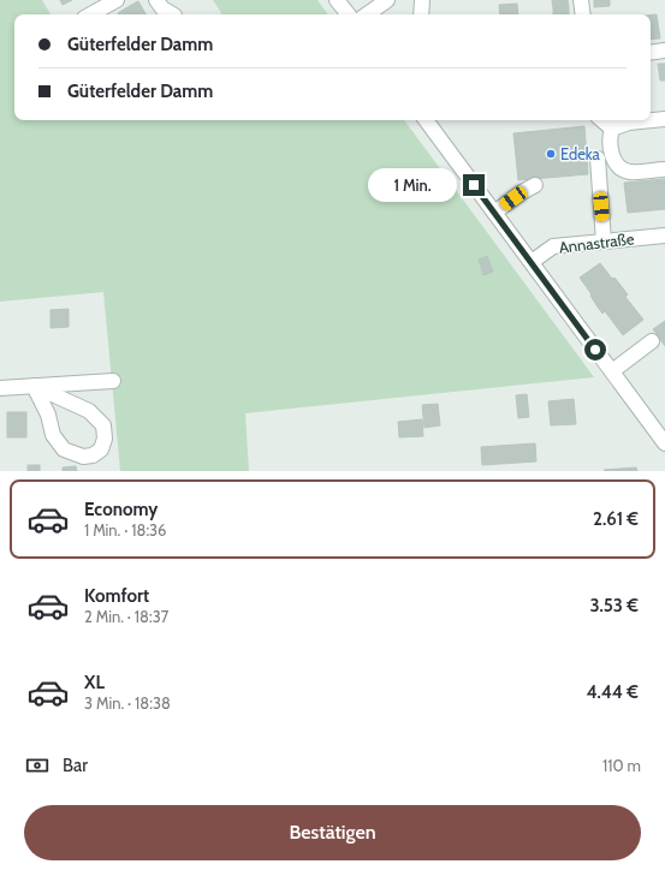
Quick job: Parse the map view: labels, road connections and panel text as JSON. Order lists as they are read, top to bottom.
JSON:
{
  "streets": {
    "street": ["Annastraße"]
  },
  "places": ["Edeka"],
  "page": {
    "banner": ["Güterfelder Damm", "Güterfelder Damm"],
    "bubble": "1 Min.",
    "list": [
      {
        "name": "Economy",
        "note": "1 Min. · 18:36",
        "value": "2.61 €"
      },
      {
        "name": "Komfort",
        "note": "2 Min. · 18:37",
        "value": "3.53 €"
      },
      {
        "name": "XL",
        "note": "3 Min. · 18:38",
        "value": "4.44 €"
      }
    ],
    "pay": ["Bar", "110 m"],
    "buttons": "Bestätigen"
  }
}
